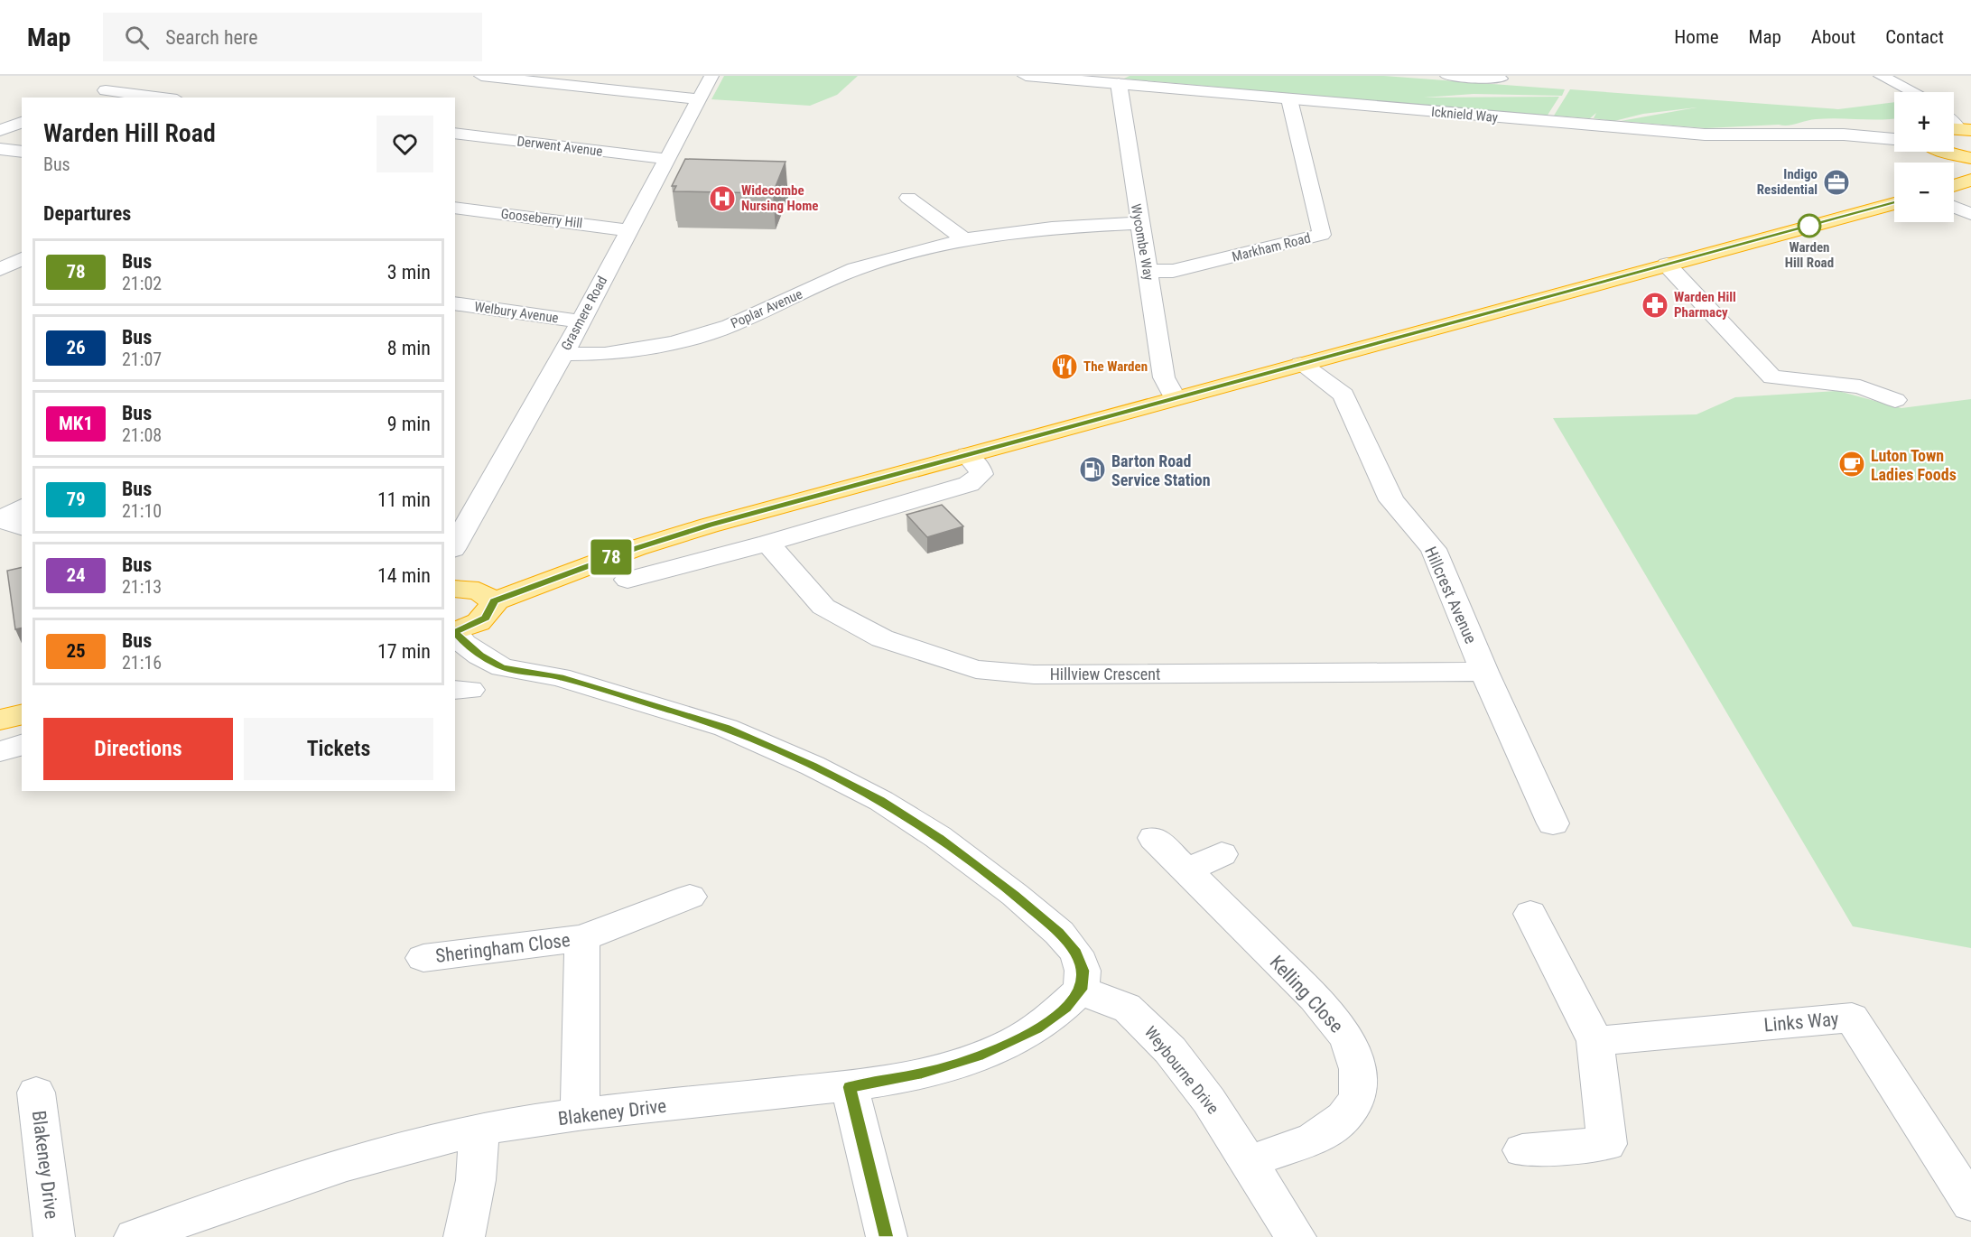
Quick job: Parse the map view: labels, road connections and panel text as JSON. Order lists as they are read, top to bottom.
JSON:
{
  "streets": {
    "street": [
      "Icknield Way",
      "Derwent Avenue",
      "Gooseberry Hill",
      "Wycombe Way",
      "Markham Road",
      "Poplar Avenue",
      "Welbury Avenue",
      "Grasmere Road",
      "Hillcrest Avenue",
      "Hillview Crescent",
      "Sheringham Close",
      "Kelling Close",
      "Links Way",
      "Weybourne Drive",
      "Blakeney Drive"
    ]
  },
  "crossings": [
    ["Icknield Way", "Wycombe Way"],
    ["Icknield Way", "Markham Road"],
    ["Derwent Avenue", "Grasmere Road"],
    ["Gooseberry Hill", "Grasmere Road"],
    ["Wycombe Way", "Markham Road"],
    ["Wycombe Way", "Poplar Avenue"],
    ["Poplar Avenue", "Grasmere Road"],
    ["Welbury Avenue", "Grasmere Road"],
    ["Hillcrest Avenue", "Hillview Crescent"],
    ["Sheringham Close", "Blakeney Drive"],
    ["Kelling Close", "Weybourne Drive"],
    ["Weybourne Drive", "Blakeney Drive"]
  ],
  "places": {
    "office": ["Indigo Residential"],
    "hospital": ["Widecombe Nursing Home"],
    "other": ["Warden Hill Road"],
    "pharmacy": ["Warden Hill Pharmacy"],
    "restaurant": ["The Warden"],
    "cafe": ["Luton Town Ladies Foods"],
    "fuel station": ["Barton Road Service Station"]
  },
  "lines": ["bus line 78"],
  "page": {
    "header": "Map",
    "search": "Search here",
    "nav": [
      "Home",
      "Map",
      "About",
      "Contact"
    ],
    "on_map": "78",
    "map_buttons": ["+", "−"],
    "heading": [
      ["Warden Hill Road", "Bus"],
      "Departures"
    ],
    "list": [
      {
        "mark": "78",
        "name": "Bus",
        "note": "21:02",
        "value": "3 min"
      },
      {
        "mark": "26",
        "name": "Bus",
        "note": "21:07",
        "value": "8 min"
      },
      {
        "mark": "MK1",
        "name": "Bus",
        "note": "21:08",
        "value": "9 min"
      },
      {
        "mark": "79",
        "name": "Bus",
        "note": "21:10",
        "value": "11 min"
      },
      {
        "mark": "24",
        "name": "Bus",
        "note": "21:13",
        "value": "14 min"
      },
      {
        "mark": "25",
        "name": "Bus",
        "note": "21:16",
        "value": "17 min"
      }
    ],
    "buttons": ["Directions", "Tickets"]
  }
}
